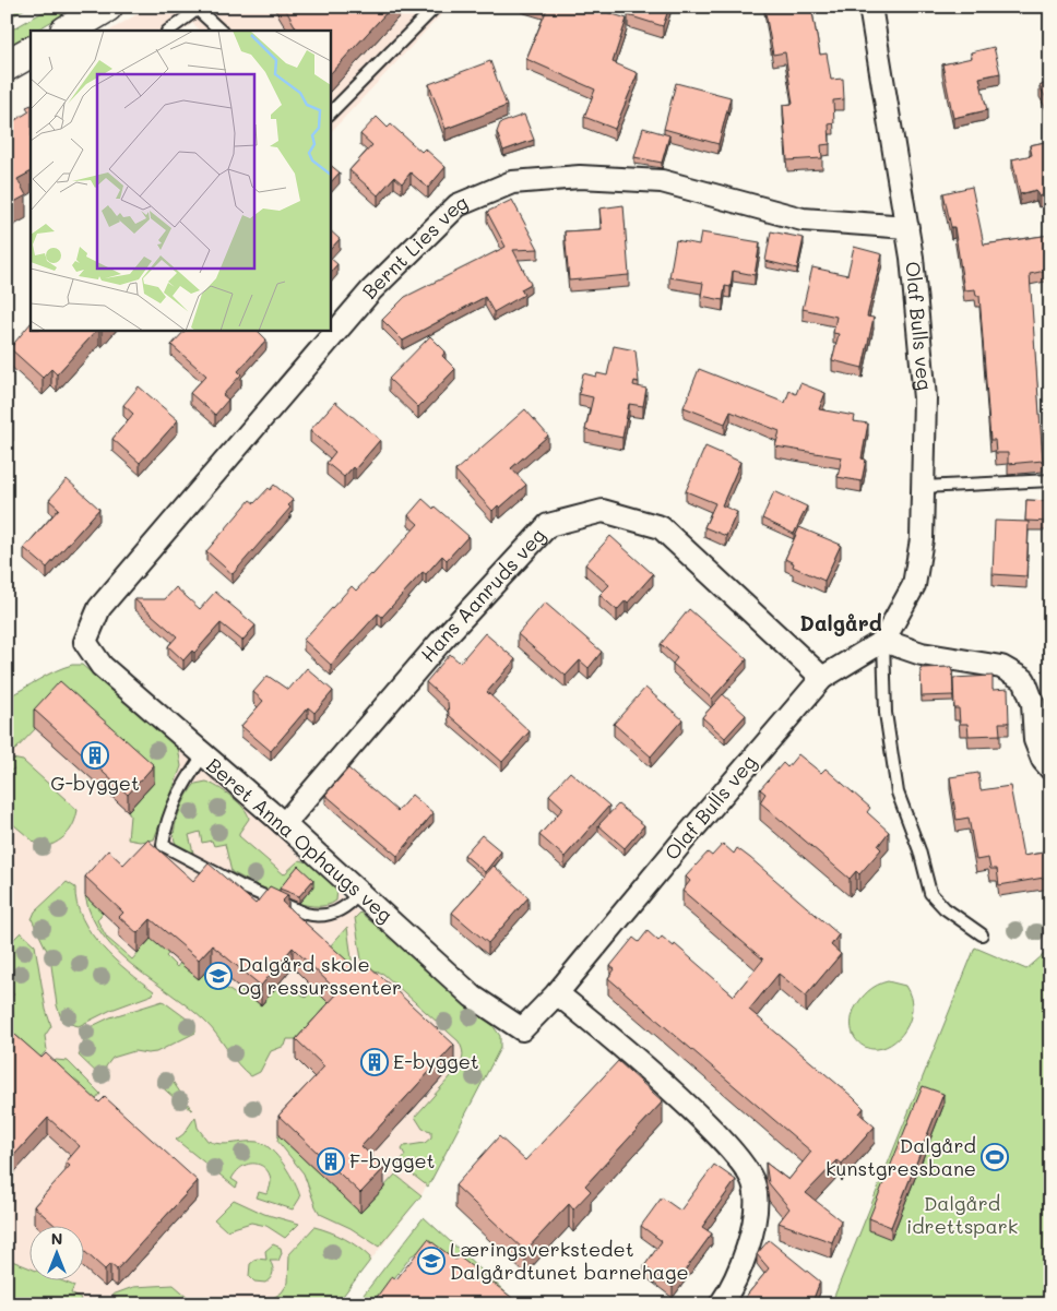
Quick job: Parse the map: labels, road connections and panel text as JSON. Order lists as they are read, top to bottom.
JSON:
{
  "streets": {
    "street": [
      "Bernt Lies veg",
      "Olaf Bulls veg",
      "Hans Aanruds veg",
      "Beret Anna Ophaugs veg"
    ]
  },
  "crossings": [
    ["Bernt Lies veg", "Olaf Bulls veg"],
    ["Bernt Lies veg", "Beret Anna Ophaugs veg"],
    ["Olaf Bulls veg", "Hans Aanruds veg"],
    ["Olaf Bulls veg", "Beret Anna Ophaugs veg"],
    ["Hans Aanruds veg", "Beret Anna Ophaugs veg"]
  ],
  "districts": ["Dalgård"],
  "parks": ["Dalgård idrettspark"],
  "places": {
    "building": ["G-bygget", "E-bygget", "F-bygget"],
    "school or university": ["Dalgård skole og ressurssenter", "Læringsverkstedet Dalgårdtunet barnehage"],
    "sports": ["Dalgård kunstgressbane"]
  },
  "north": "top"
}
